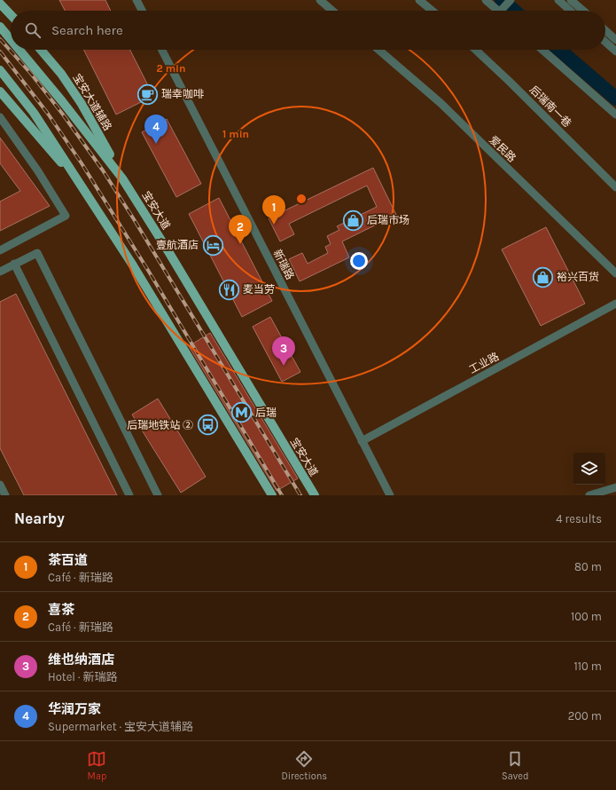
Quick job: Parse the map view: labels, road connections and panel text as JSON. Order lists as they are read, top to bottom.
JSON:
{
  "streets": {
    "main road": ["宝安大道辅路", "宝安大道"],
    "street": [
      "后瑞南一巷",
      "爱民路",
      "新瑞路",
      "工业路"
    ]
  },
  "crossings": [
    ["宝安大道辅路", "宝安大道"],
    ["新瑞路", "工业路"]
  ],
  "places": {
    "cafe": ["瑞幸咖啡"],
    "shop": ["后瑞市场", "裕兴百货"],
    "hotel": ["壹航酒店"],
    "restaurant": ["麦当劳"],
    "metro station": ["后瑞"],
    "bus stop": ["后瑞地铁站 ②"]
  },
  "page": {
    "search": "Search here",
    "pins": [
      "4",
      "1",
      "2",
      "3"
    ],
    "heading": ["Nearby", "4 results"],
    "list": [
      {
        "mark": "1",
        "name": "茶百道",
        "note": "Café · 新瑞路",
        "value": "80 m"
      },
      {
        "mark": "2",
        "name": "喜茶",
        "note": "Café · 新瑞路",
        "value": "100 m"
      },
      {
        "mark": "3",
        "name": "维也纳酒店",
        "note": "Hotel · 新瑞路",
        "value": "110 m"
      },
      {
        "mark": "4",
        "name": "华润万家",
        "note": "Supermarket · 宝安大道辅路",
        "value": "200 m"
      }
    ],
    "nav": ["Map", "Directions", "Saved"]
  },
  "rings": ["2 min", "1 min"]
}
